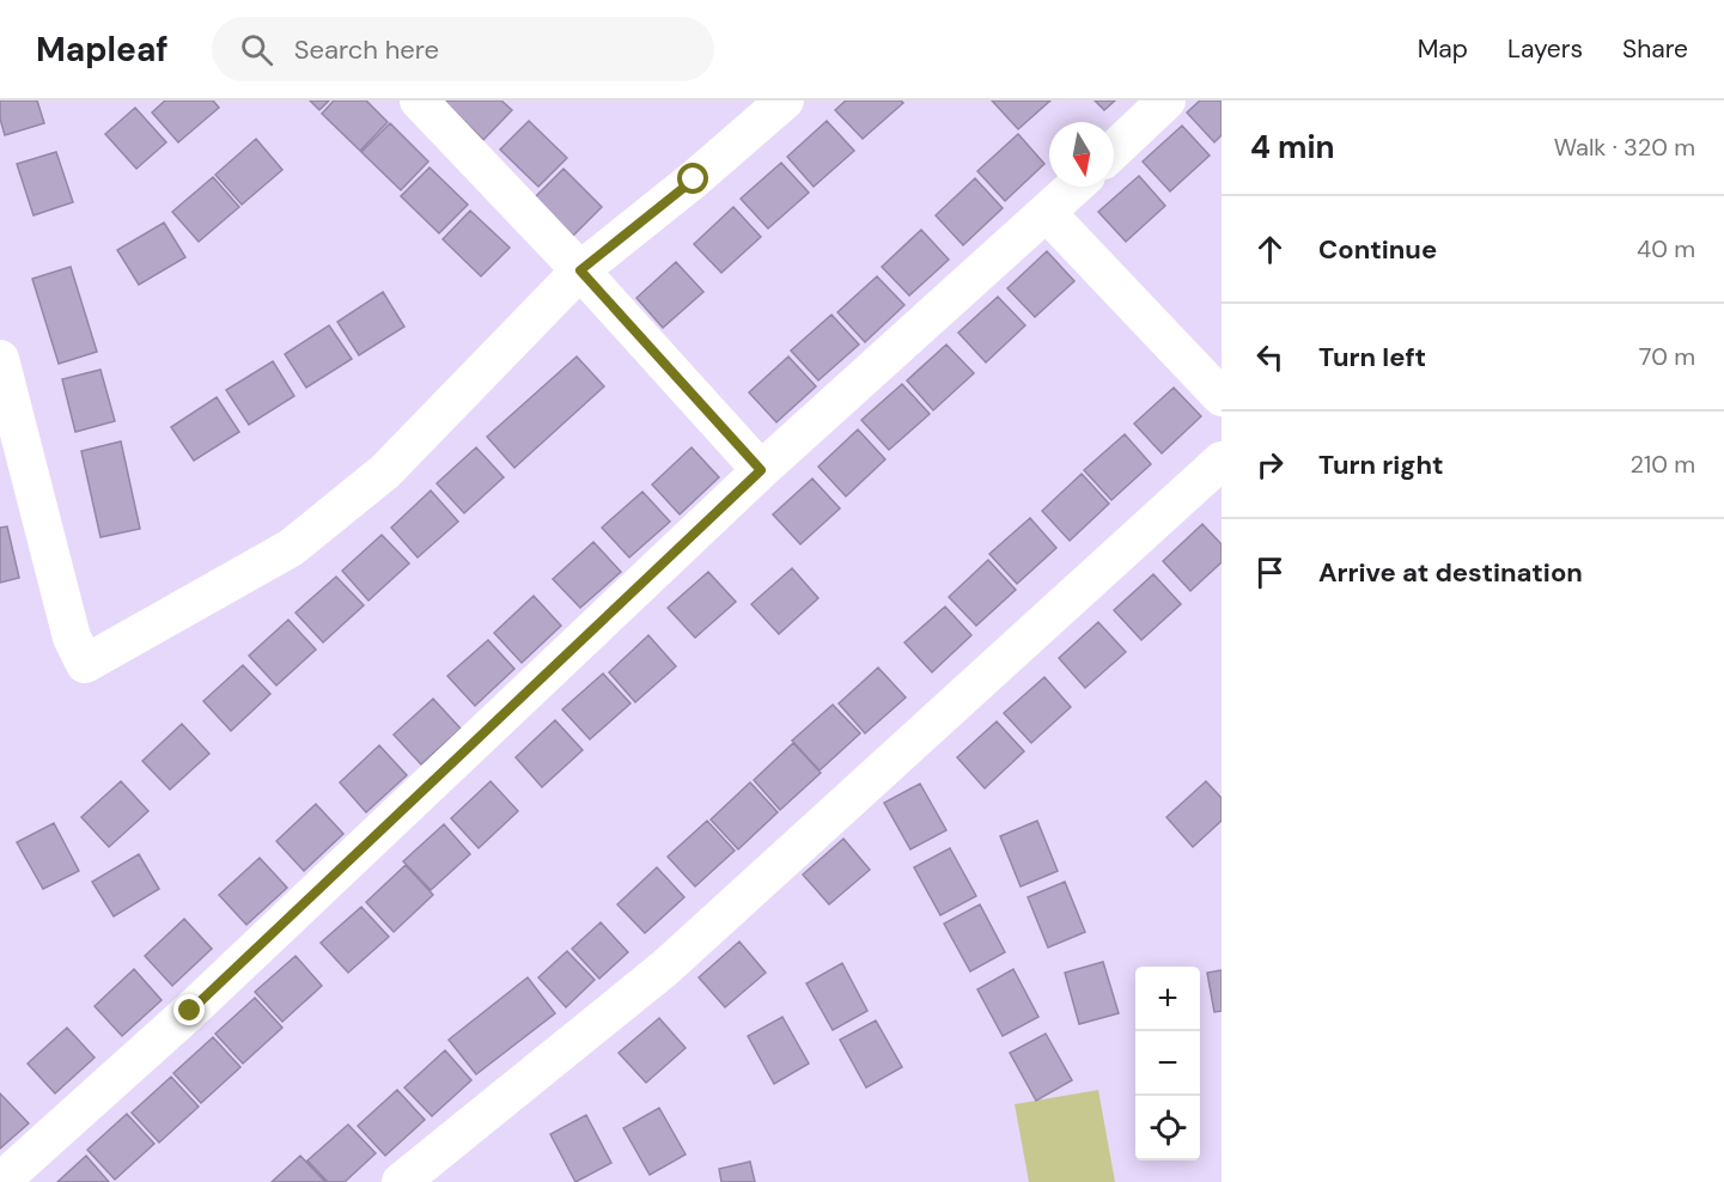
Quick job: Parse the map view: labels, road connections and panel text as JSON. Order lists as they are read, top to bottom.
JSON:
{
  "north": "bottom",
  "page": {
    "header": "Mapleaf",
    "search": "Search here",
    "nav": ["Map", "Layers", "Share"],
    "heading": ["4 min", "Walk · 320 m"],
    "list": [
      ["Continue", "40 m"],
      ["Turn left", "70 m"],
      ["Turn right", "210 m"],
      "Arrive at destination"
    ],
    "map_buttons": ["+", "−"]
  }
}
